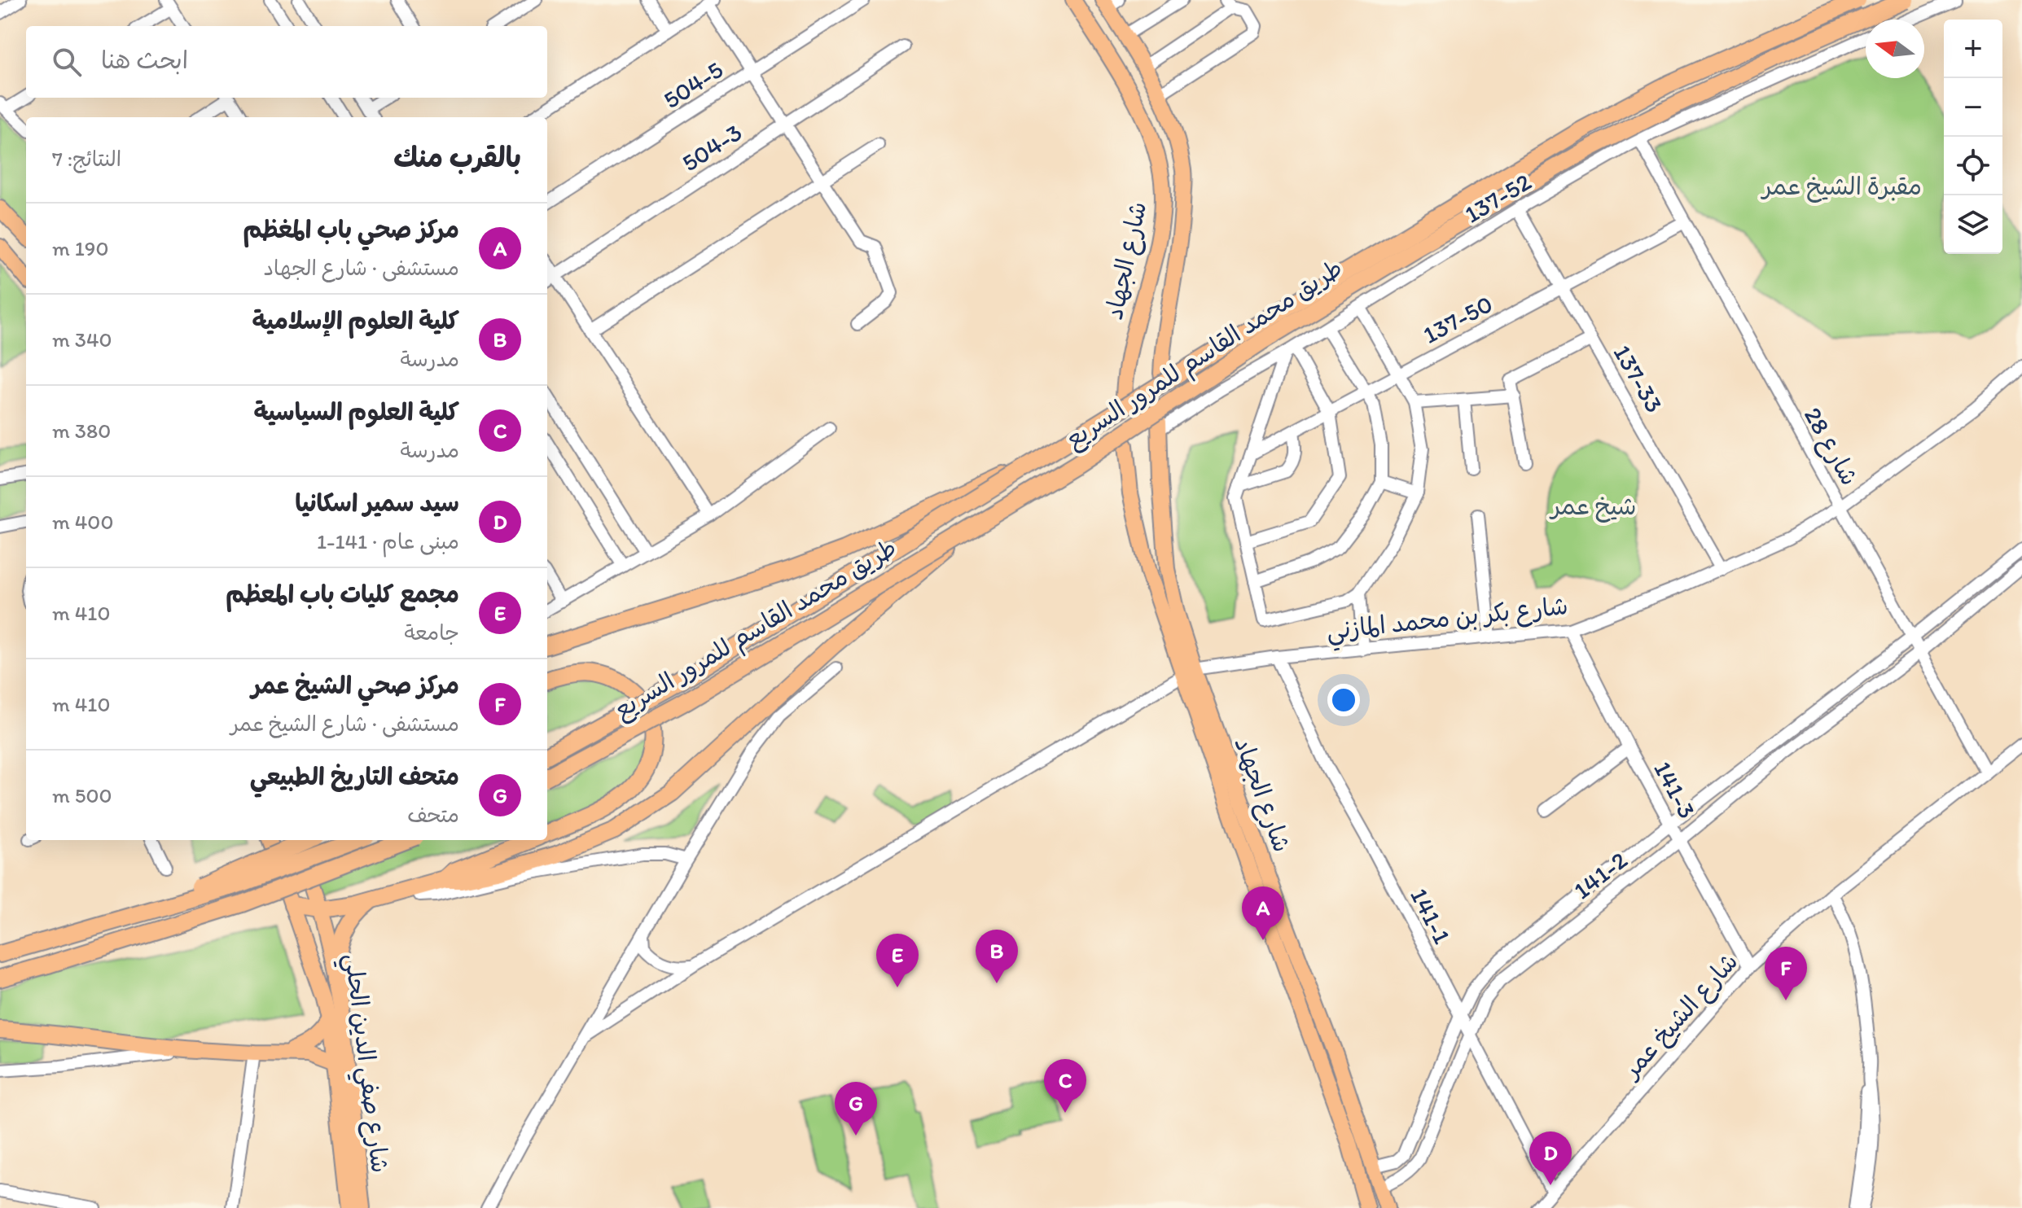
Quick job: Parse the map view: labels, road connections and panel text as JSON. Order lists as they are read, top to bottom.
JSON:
{
  "streets": {
    "highway": ["طريق محمد القاسم للمرور السريع"],
    "main road": ["شارع الجهاد", "شارع صفي الدين الحلي"],
    "street": [
      "504-5",
      "504-3",
      "137-52",
      "137-50",
      "137-33",
      "شارع 28",
      "شارع بكر بن محمد المازني",
      "141-3",
      "141-2",
      "141-1",
      "شارع الشيخ عمر"
    ]
  },
  "crossings": [
    ["137-52", "شارع الجهاد"],
    ["137-52", "137-33"],
    ["137-52", "شارع 28"],
    ["شارع الجهاد", "شارع بكر بن محمد المازني"],
    ["شارع الجهاد", "141-2"],
    ["137-50", "137-33"],
    ["137-50", "شارع 28"],
    ["137-33", "شارع بكر بن محمد المازني"],
    ["شارع 28", "شارع بكر بن محمد المازني"],
    ["شارع 28", "141-2"],
    ["شارع 28", "شارع الشيخ عمر"],
    ["شارع بكر بن محمد المازني", "141-3"],
    ["شارع بكر بن محمد المازني", "141-1"],
    ["141-3", "141-2"],
    ["141-3", "شارع الشيخ عمر"],
    ["141-2", "141-1"],
    ["141-1", "شارع الشيخ عمر"]
  ],
  "parks": ["مقبرة الشيخ عمر", "شيخ عمر"],
  "north": "left",
  "page": {
    "map_buttons": ["+", "−"],
    "search": "ابحث هنا",
    "heading": ["بالقرب منك", "النتائج: 7"],
    "list": [
      {
        "mark": "A",
        "name": "مركز صحي باب المغظم",
        "note": "مستشفى · شارع الجهاد",
        "value": "190 m"
      },
      {
        "mark": "B",
        "name": "كلية العلوم الإسلامية",
        "note": "مدرسة",
        "value": "340 m"
      },
      {
        "mark": "C",
        "name": "كلية العلوم السياسية",
        "note": "مدرسة",
        "value": "380 m"
      },
      {
        "mark": "D",
        "name": "سيد سمير اسكانيا",
        "note": "مبنى عام · 141-1",
        "value": "400 m"
      },
      {
        "mark": "E",
        "name": "مجمع كليات باب المعظم",
        "note": "جامعة",
        "value": "410 m"
      },
      {
        "mark": "F",
        "name": "مركز صحي الشيخ عمر",
        "note": "مستشفى · شارع الشيخ عمر",
        "value": "410 m"
      },
      {
        "mark": "G",
        "name": "متحف التاريخ الطبيعي",
        "note": "متحف",
        "value": "500 m"
      }
    ],
    "pins": [
      "A",
      "B",
      "E",
      "F",
      "C",
      "G",
      "D"
    ]
  }
}
